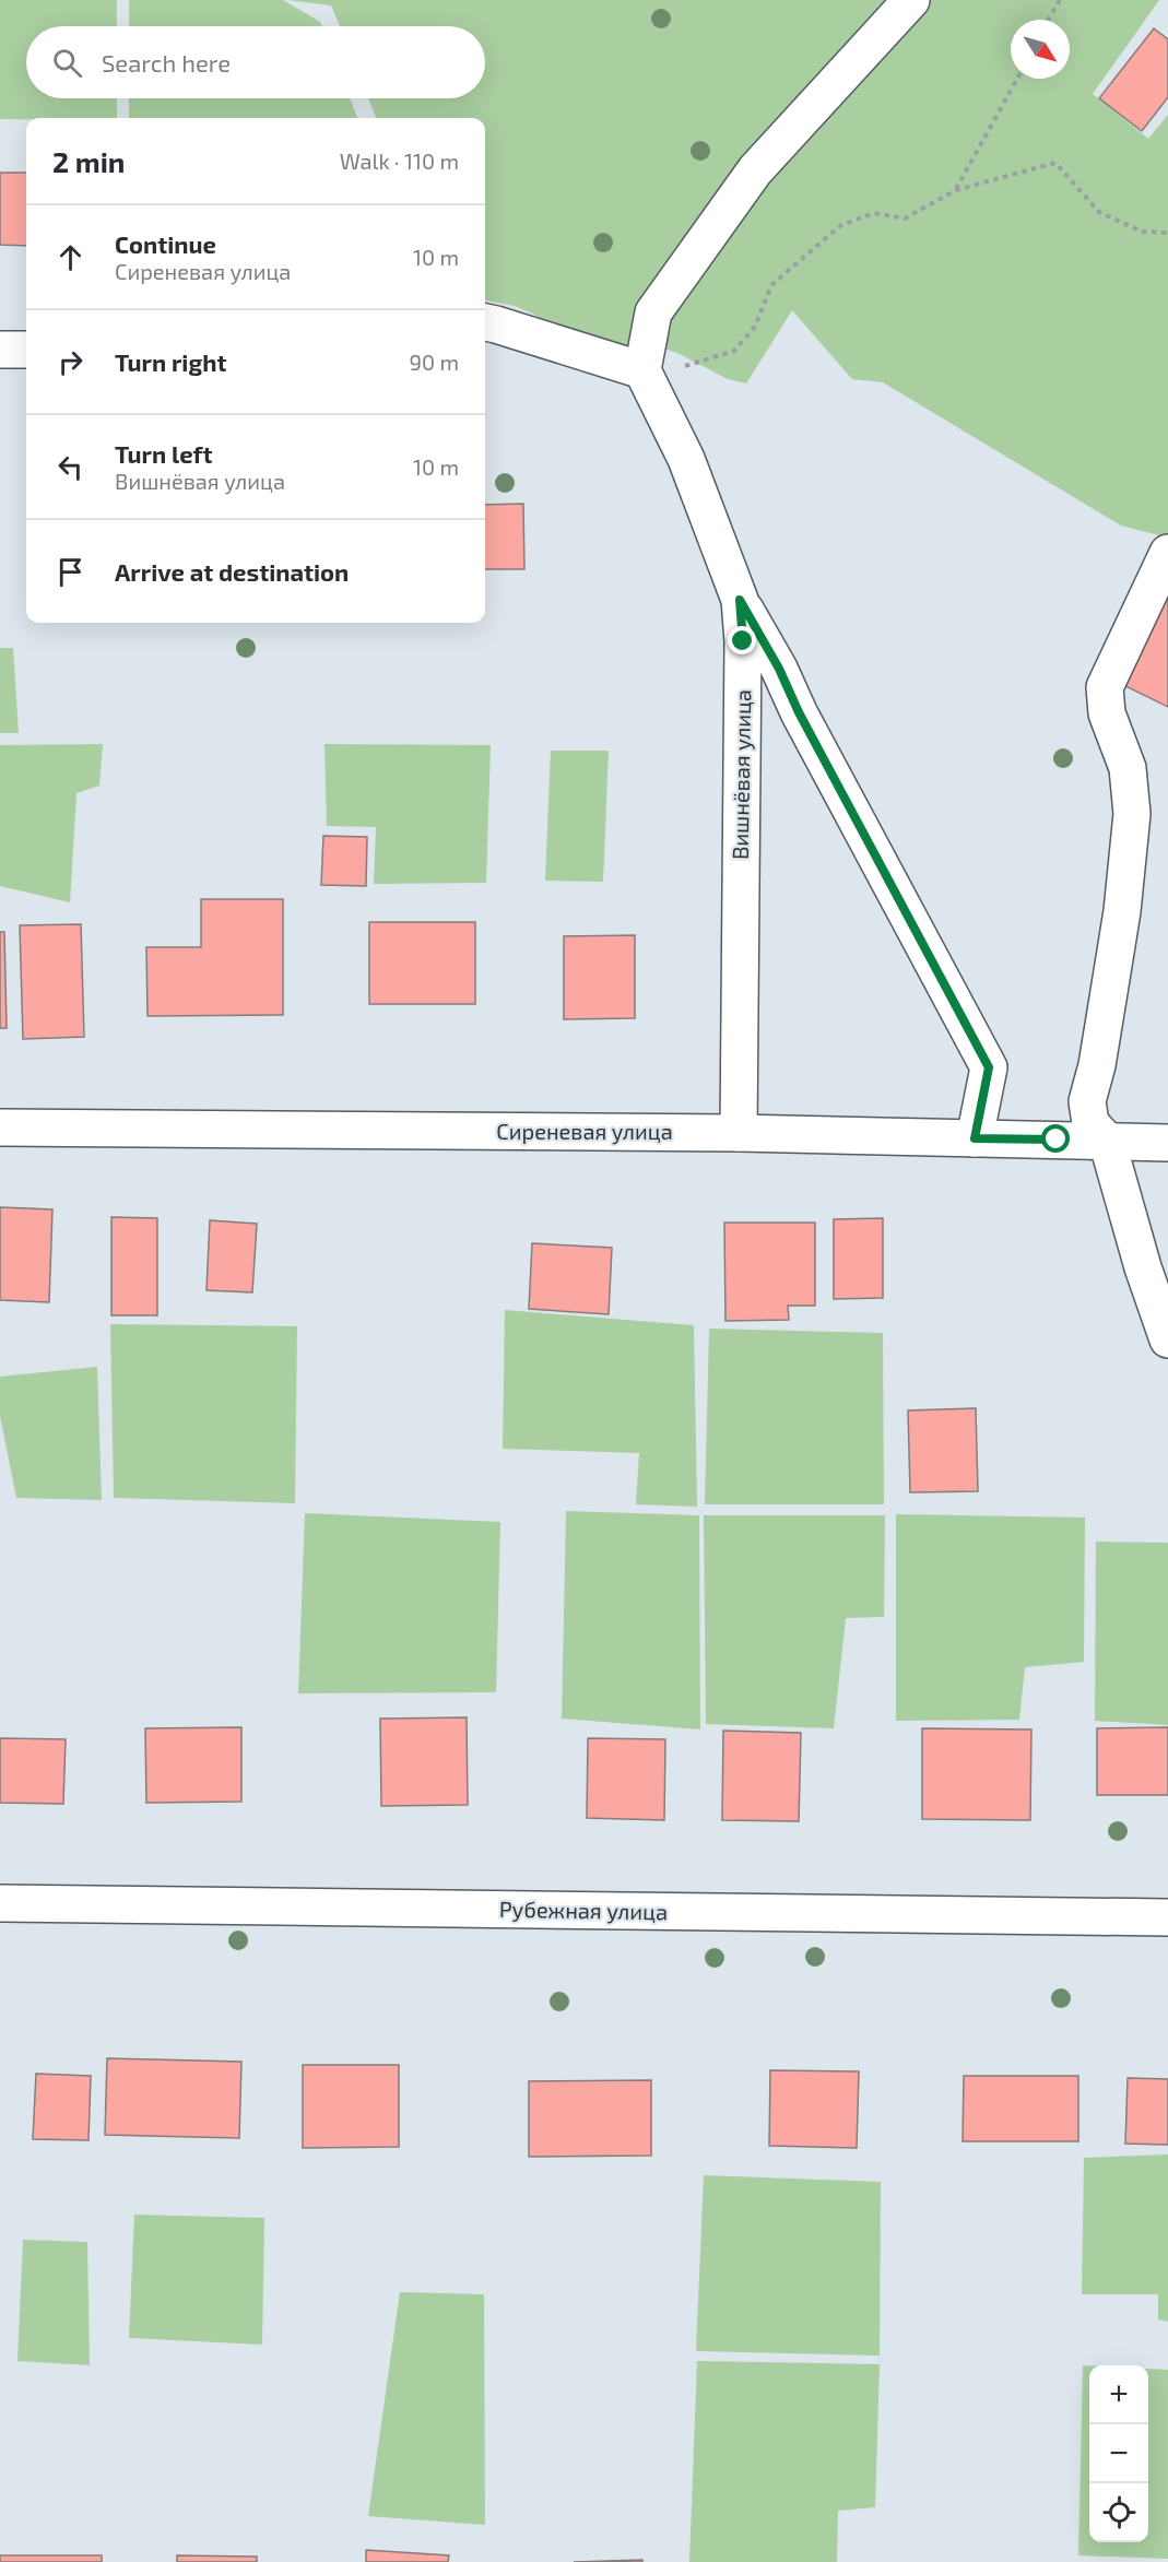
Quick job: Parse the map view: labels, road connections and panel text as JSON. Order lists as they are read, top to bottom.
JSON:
{
  "streets": {
    "street": ["Вишнёвая улица", "Сиреневая улица", "Рубежная улица"]
  },
  "crossings": [
    ["Вишнёвая улица", "Сиреневая улица"]
  ],
  "north": "bottom right",
  "page": {
    "search": "Search here",
    "heading": ["2 min", "Walk · 110 m"],
    "list": [
      ["Continue", "Сиреневая улица", "10 m"],
      ["Turn right", "90 m"],
      ["Turn left", "Вишнёвая улица", "10 m"],
      "Arrive at destination"
    ],
    "map_buttons": ["+", "−"]
  }
}
